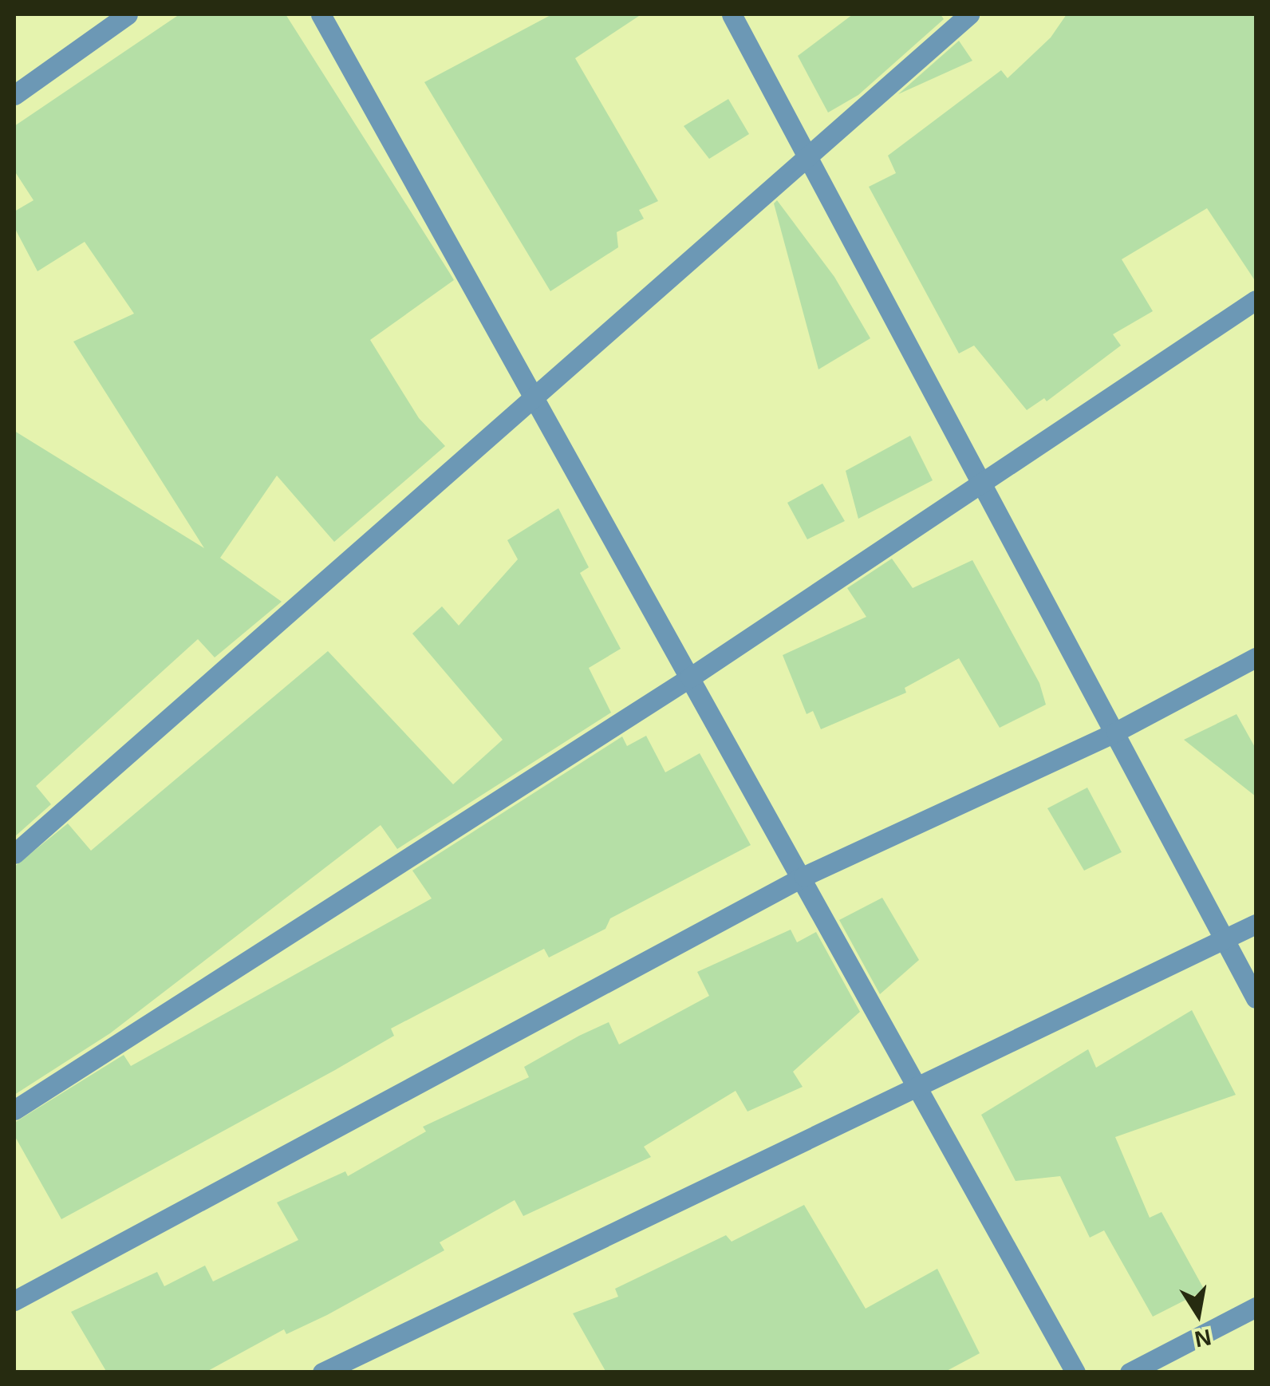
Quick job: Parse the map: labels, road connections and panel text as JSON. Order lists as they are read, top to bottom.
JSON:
{
  "north": "bottom"
}
